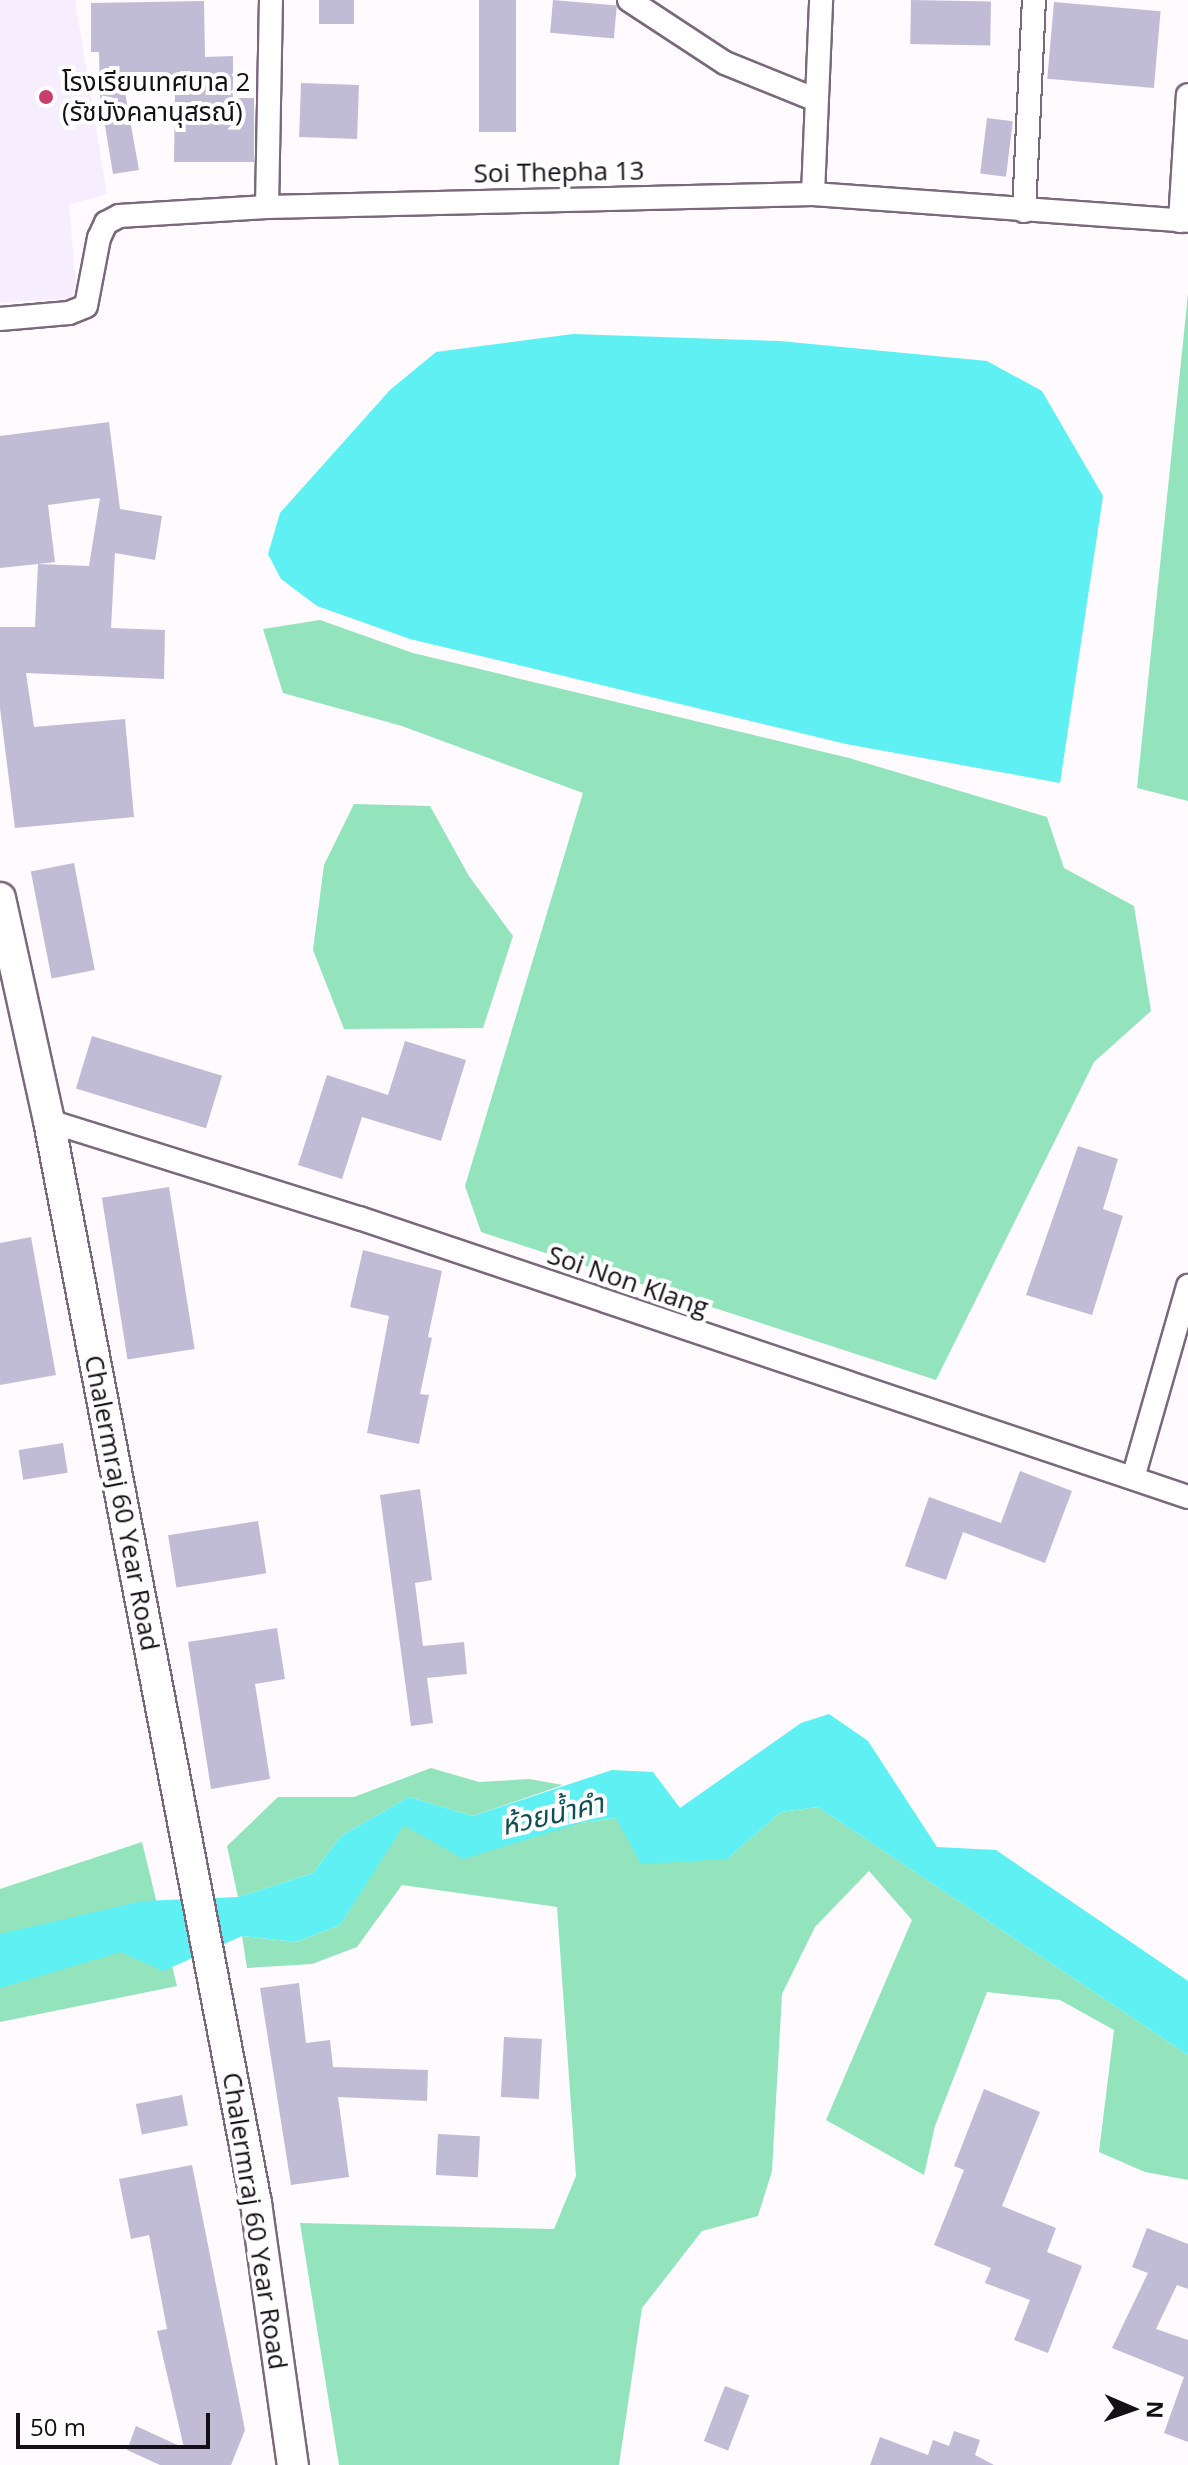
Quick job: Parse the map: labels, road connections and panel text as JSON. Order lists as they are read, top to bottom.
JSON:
{
  "streets": {
    "street": ["Soi Thepha 13", "Soi Non Klang", "Chalermraj 60 Year Road"]
  },
  "crossings": [
    ["Soi Non Klang", "Chalermraj 60 Year Road"]
  ],
  "water": ["ห้วยน้ำคำ"],
  "places": ["โรงเรียนเทศบาล 2 (รัชมังคลานุสรณ์)"],
  "scale_bar": "50 m",
  "north": "right"
}
